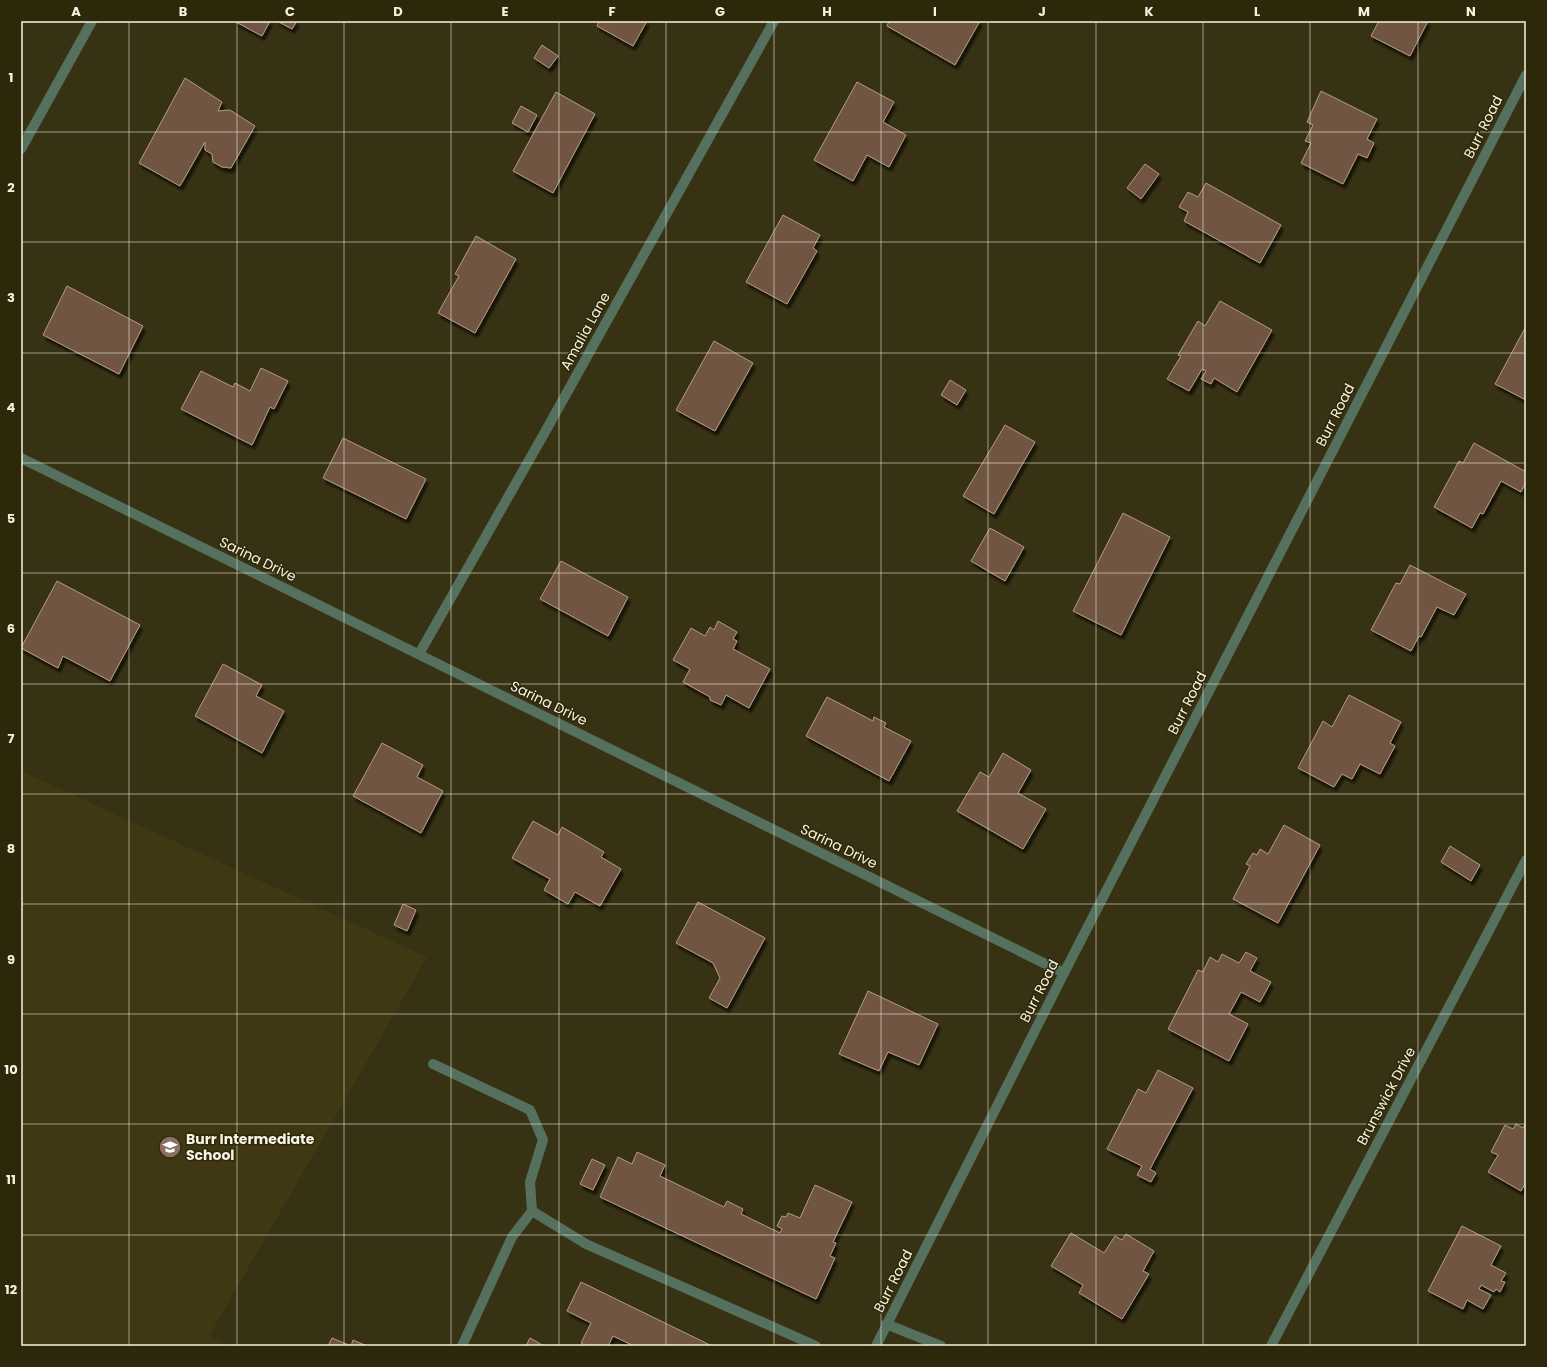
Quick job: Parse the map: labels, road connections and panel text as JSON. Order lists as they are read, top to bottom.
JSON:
{
  "streets": {
    "street": [
      "Burr Road",
      "Amalia Lane",
      "Sarina Drive",
      "Brunswick Drive"
    ]
  },
  "crossings": [
    ["Burr Road", "Sarina Drive"],
    ["Amalia Lane", "Sarina Drive"]
  ],
  "places": {
    "school or university": ["Burr Intermediate School"]
  },
  "grid": {
    "columns": [
      "A",
      "B",
      "C",
      "D",
      "E",
      "F",
      "G",
      "H",
      "I",
      "J",
      "K",
      "L",
      "M",
      "N"
    ],
    "rows": [
      "1",
      "2",
      "3",
      "4",
      "5",
      "6",
      "7",
      "8",
      "9",
      "10",
      "11",
      "12"
    ]
  }
}
